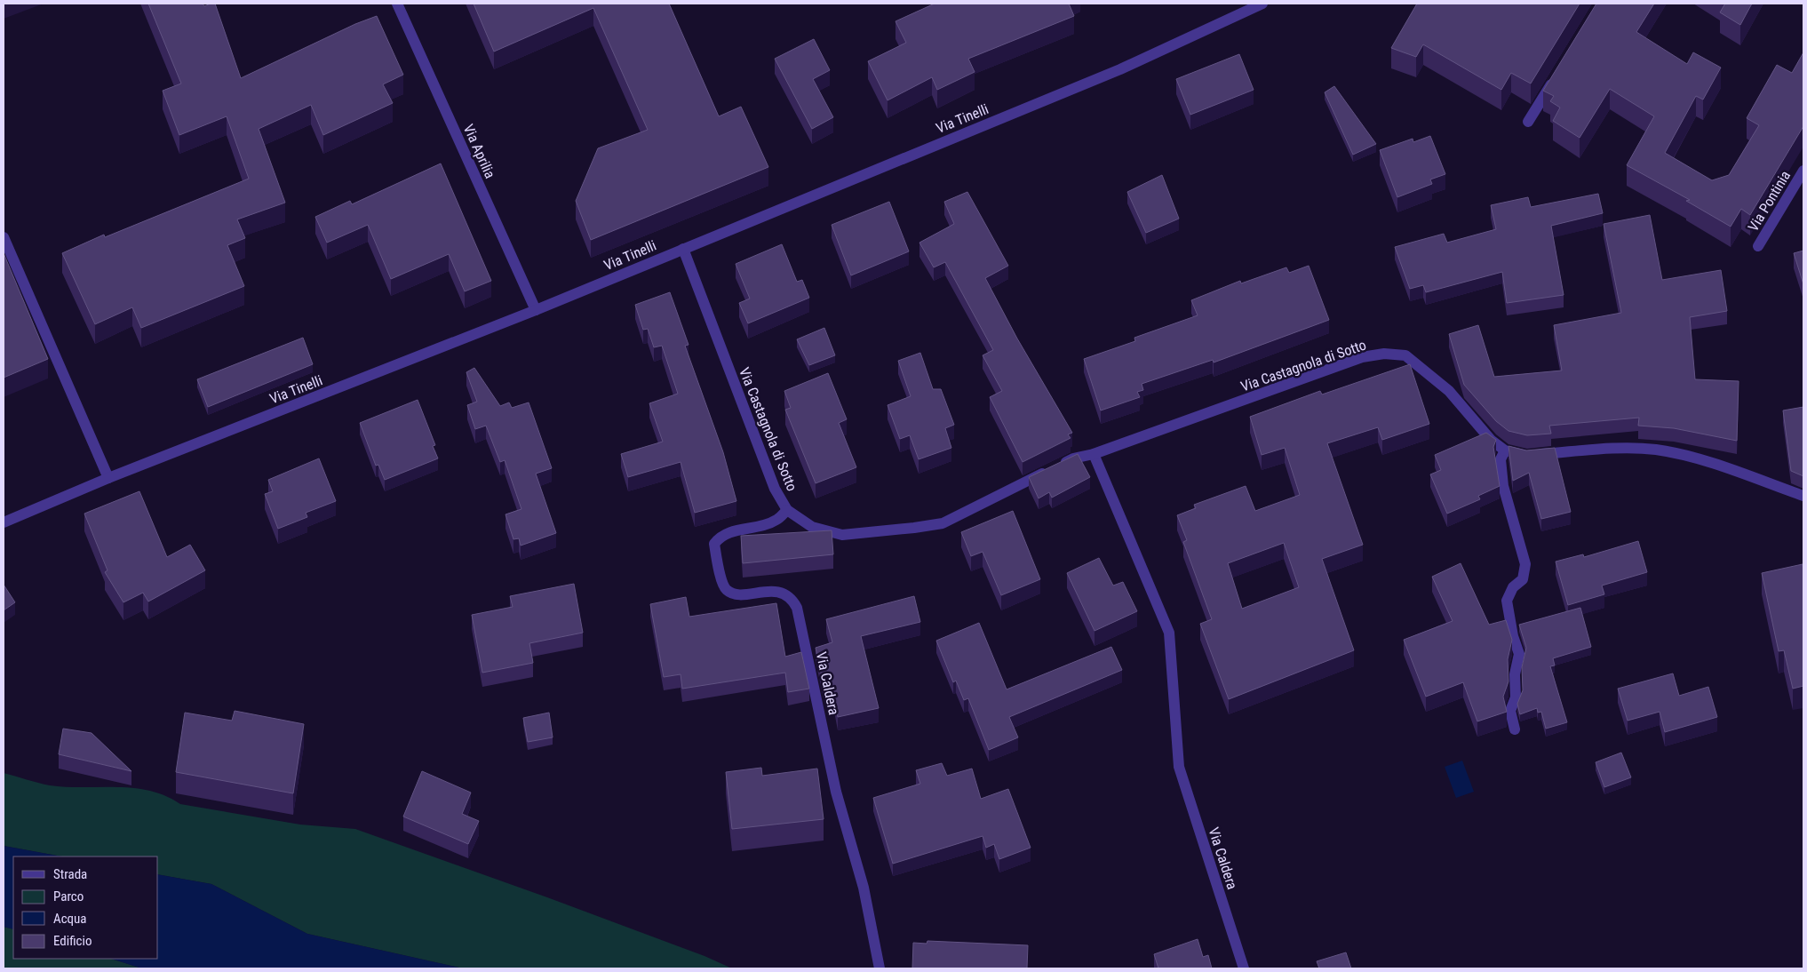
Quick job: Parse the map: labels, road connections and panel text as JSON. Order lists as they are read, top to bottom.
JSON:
{
  "streets": {
    "street": [
      "Via Tinelli",
      "Via Aprilia",
      "Via Pontinia",
      "Via Castagnola di Sotto",
      "Via Caldera"
    ]
  },
  "crossings": [
    ["Via Tinelli", "Via Aprilia"],
    ["Via Tinelli", "Via Castagnola di Sotto"],
    ["Via Castagnola di Sotto", "Via Caldera"]
  ],
  "legend": [
    "Strada",
    "Parco",
    "Acqua",
    "Edificio"
  ]
}
